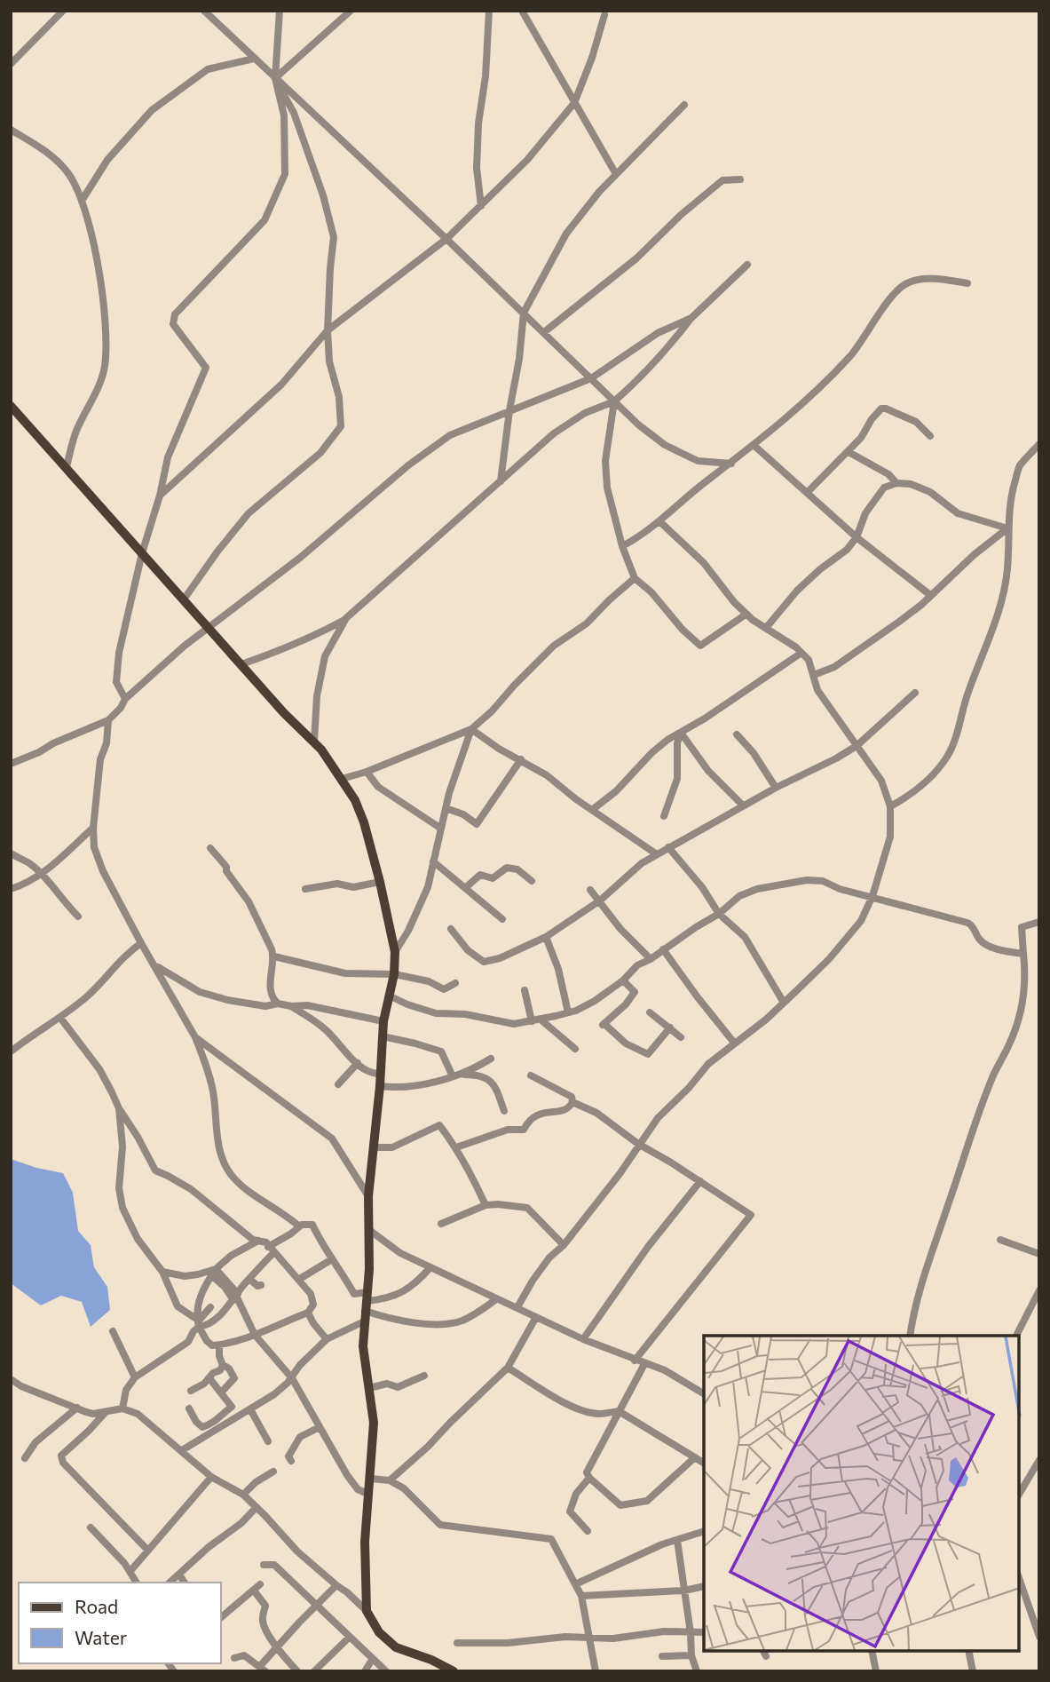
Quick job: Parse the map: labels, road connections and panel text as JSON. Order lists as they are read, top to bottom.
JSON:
{
  "legend": ["Road", "Water"]
}
